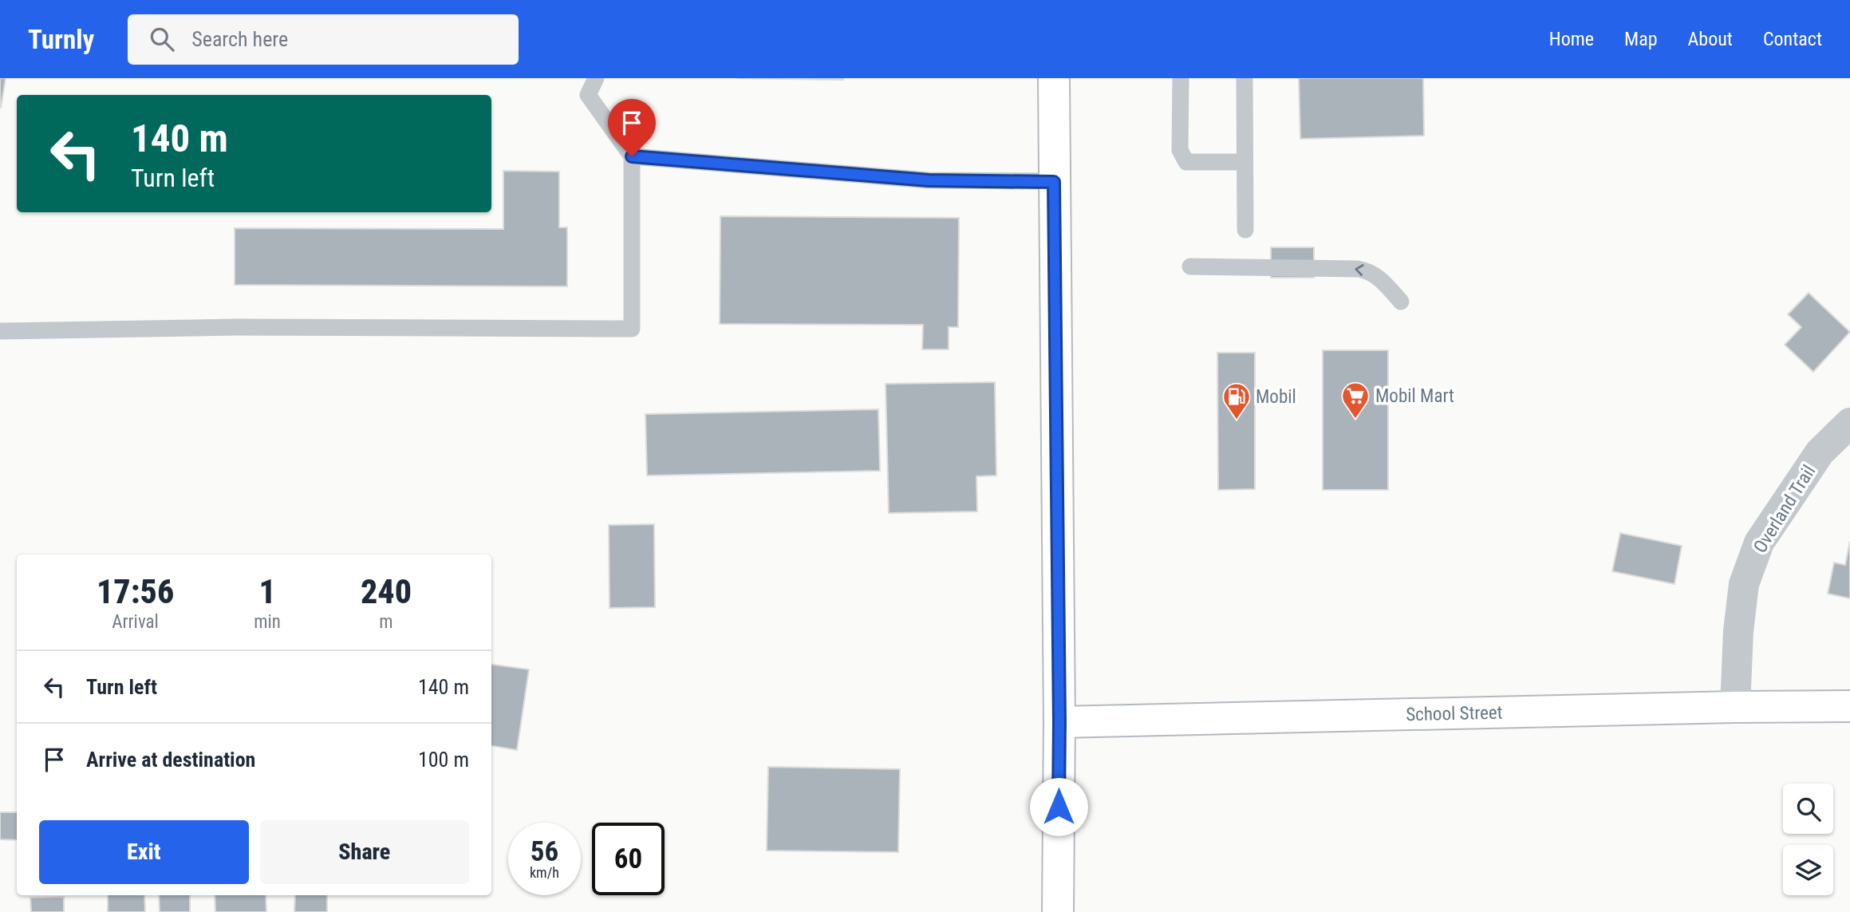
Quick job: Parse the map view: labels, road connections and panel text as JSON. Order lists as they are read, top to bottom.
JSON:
{
  "streets": {
    "main road": ["School Street"],
    "street": ["Overland Trail"]
  },
  "crossings": [
    ["Overland Trail", "School Street"]
  ],
  "places": {
    "supermarket": ["Mobil Mart"],
    "fuel station": ["Mobil"]
  },
  "page": {
    "header": "Turnly",
    "search": "Search here",
    "nav": [
      "Home",
      "Map",
      "About",
      "Contact"
    ],
    "turn": ["140 m", "Turn left"],
    "eta": [
      "17:56",
      "Arrival",
      "1",
      "min",
      "240",
      "m"
    ],
    "list": [
      {
        "name": "Turn left",
        "value": "140 m"
      },
      {
        "name": "Arrive at destination",
        "value": "100 m"
      }
    ],
    "buttons": ["Exit", "Share"],
    "speed": "56 km/h",
    "limit": "60"
  }
}
